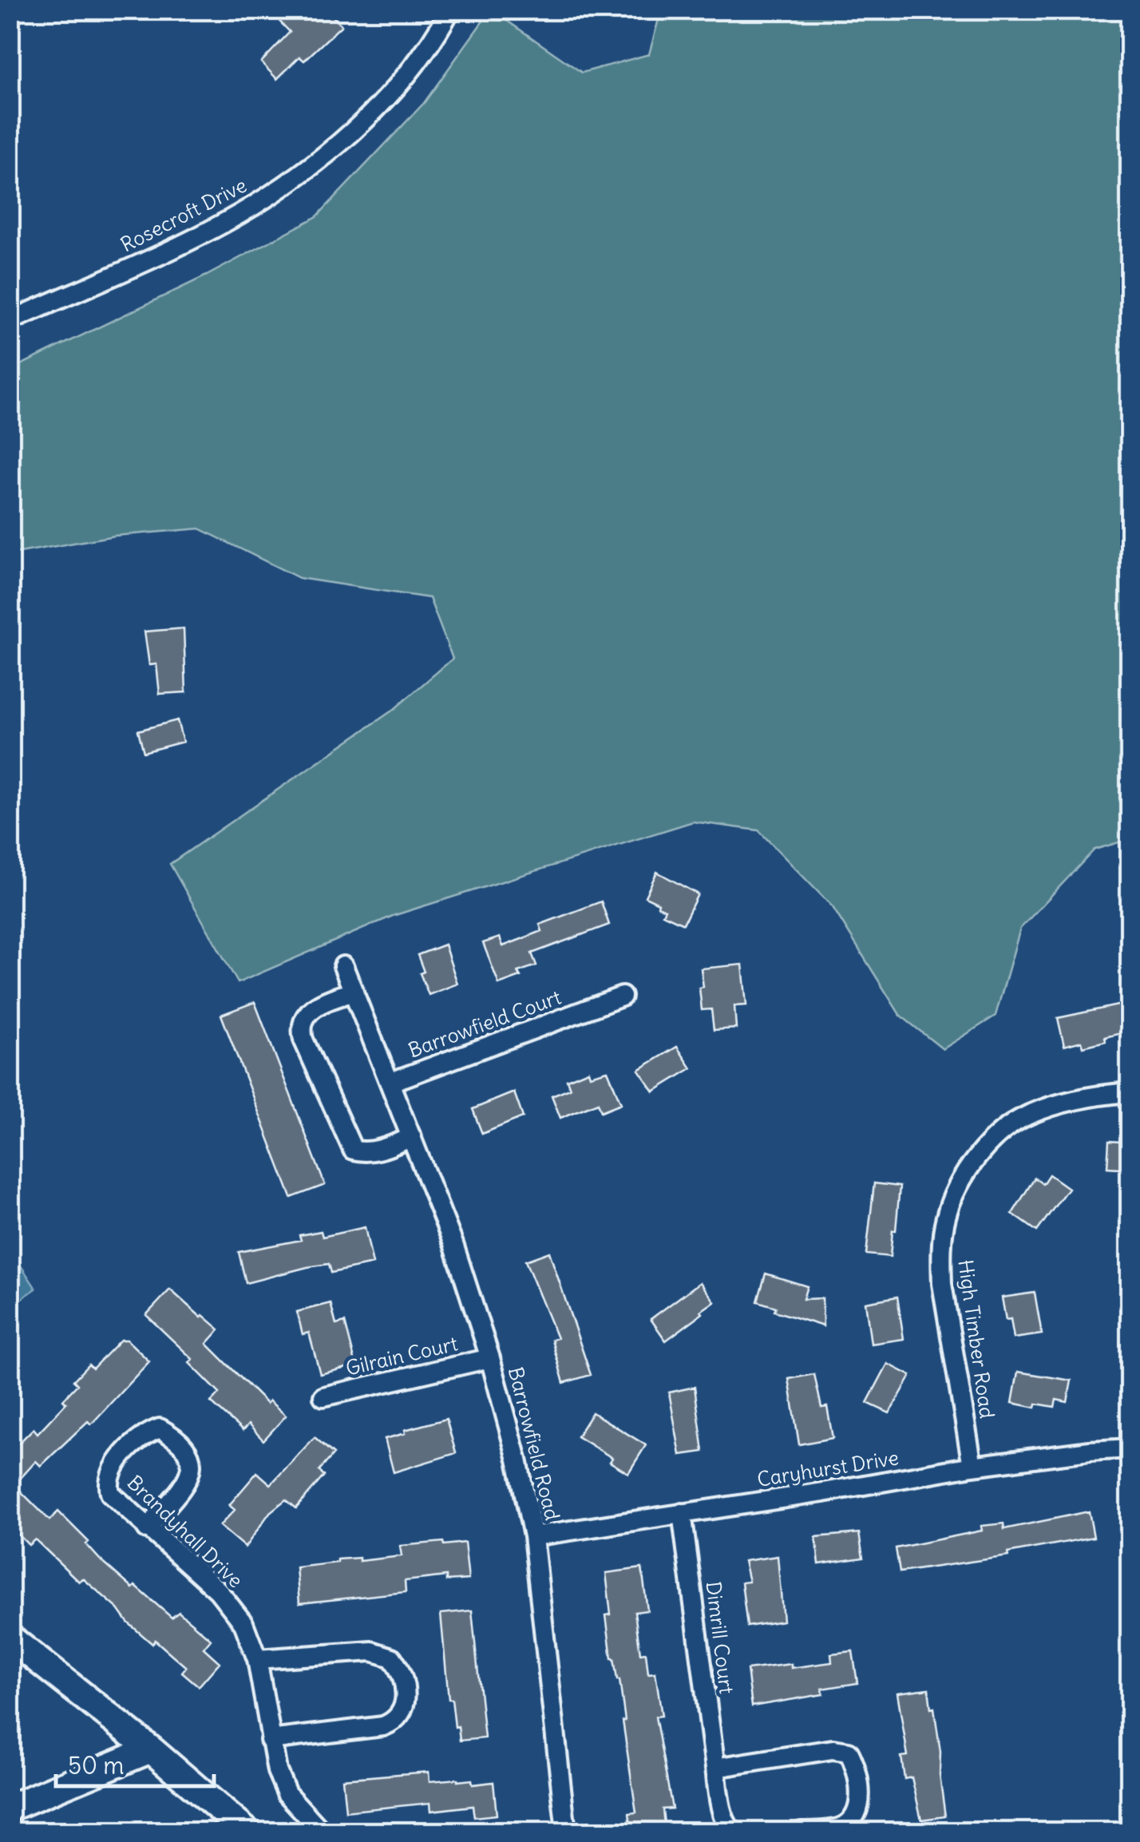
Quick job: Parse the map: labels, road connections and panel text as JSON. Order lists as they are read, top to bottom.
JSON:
{
  "streets": {
    "street": [
      "Rosecroft Drive",
      "Barrowfield Court",
      "High Timber Road",
      "Gilrain Court",
      "Barrowfield Road",
      "Caryhurst Drive",
      "Brandyhall Drive",
      "Dimrill Court"
    ]
  },
  "crossings": [
    ["Barrowfield Court", "Barrowfield Road"],
    ["High Timber Road", "Caryhurst Drive"],
    ["Gilrain Court", "Barrowfield Road"],
    ["Barrowfield Road", "Caryhurst Drive"],
    ["Caryhurst Drive", "Dimrill Court"]
  ],
  "scale_bar": "50 m"
}
